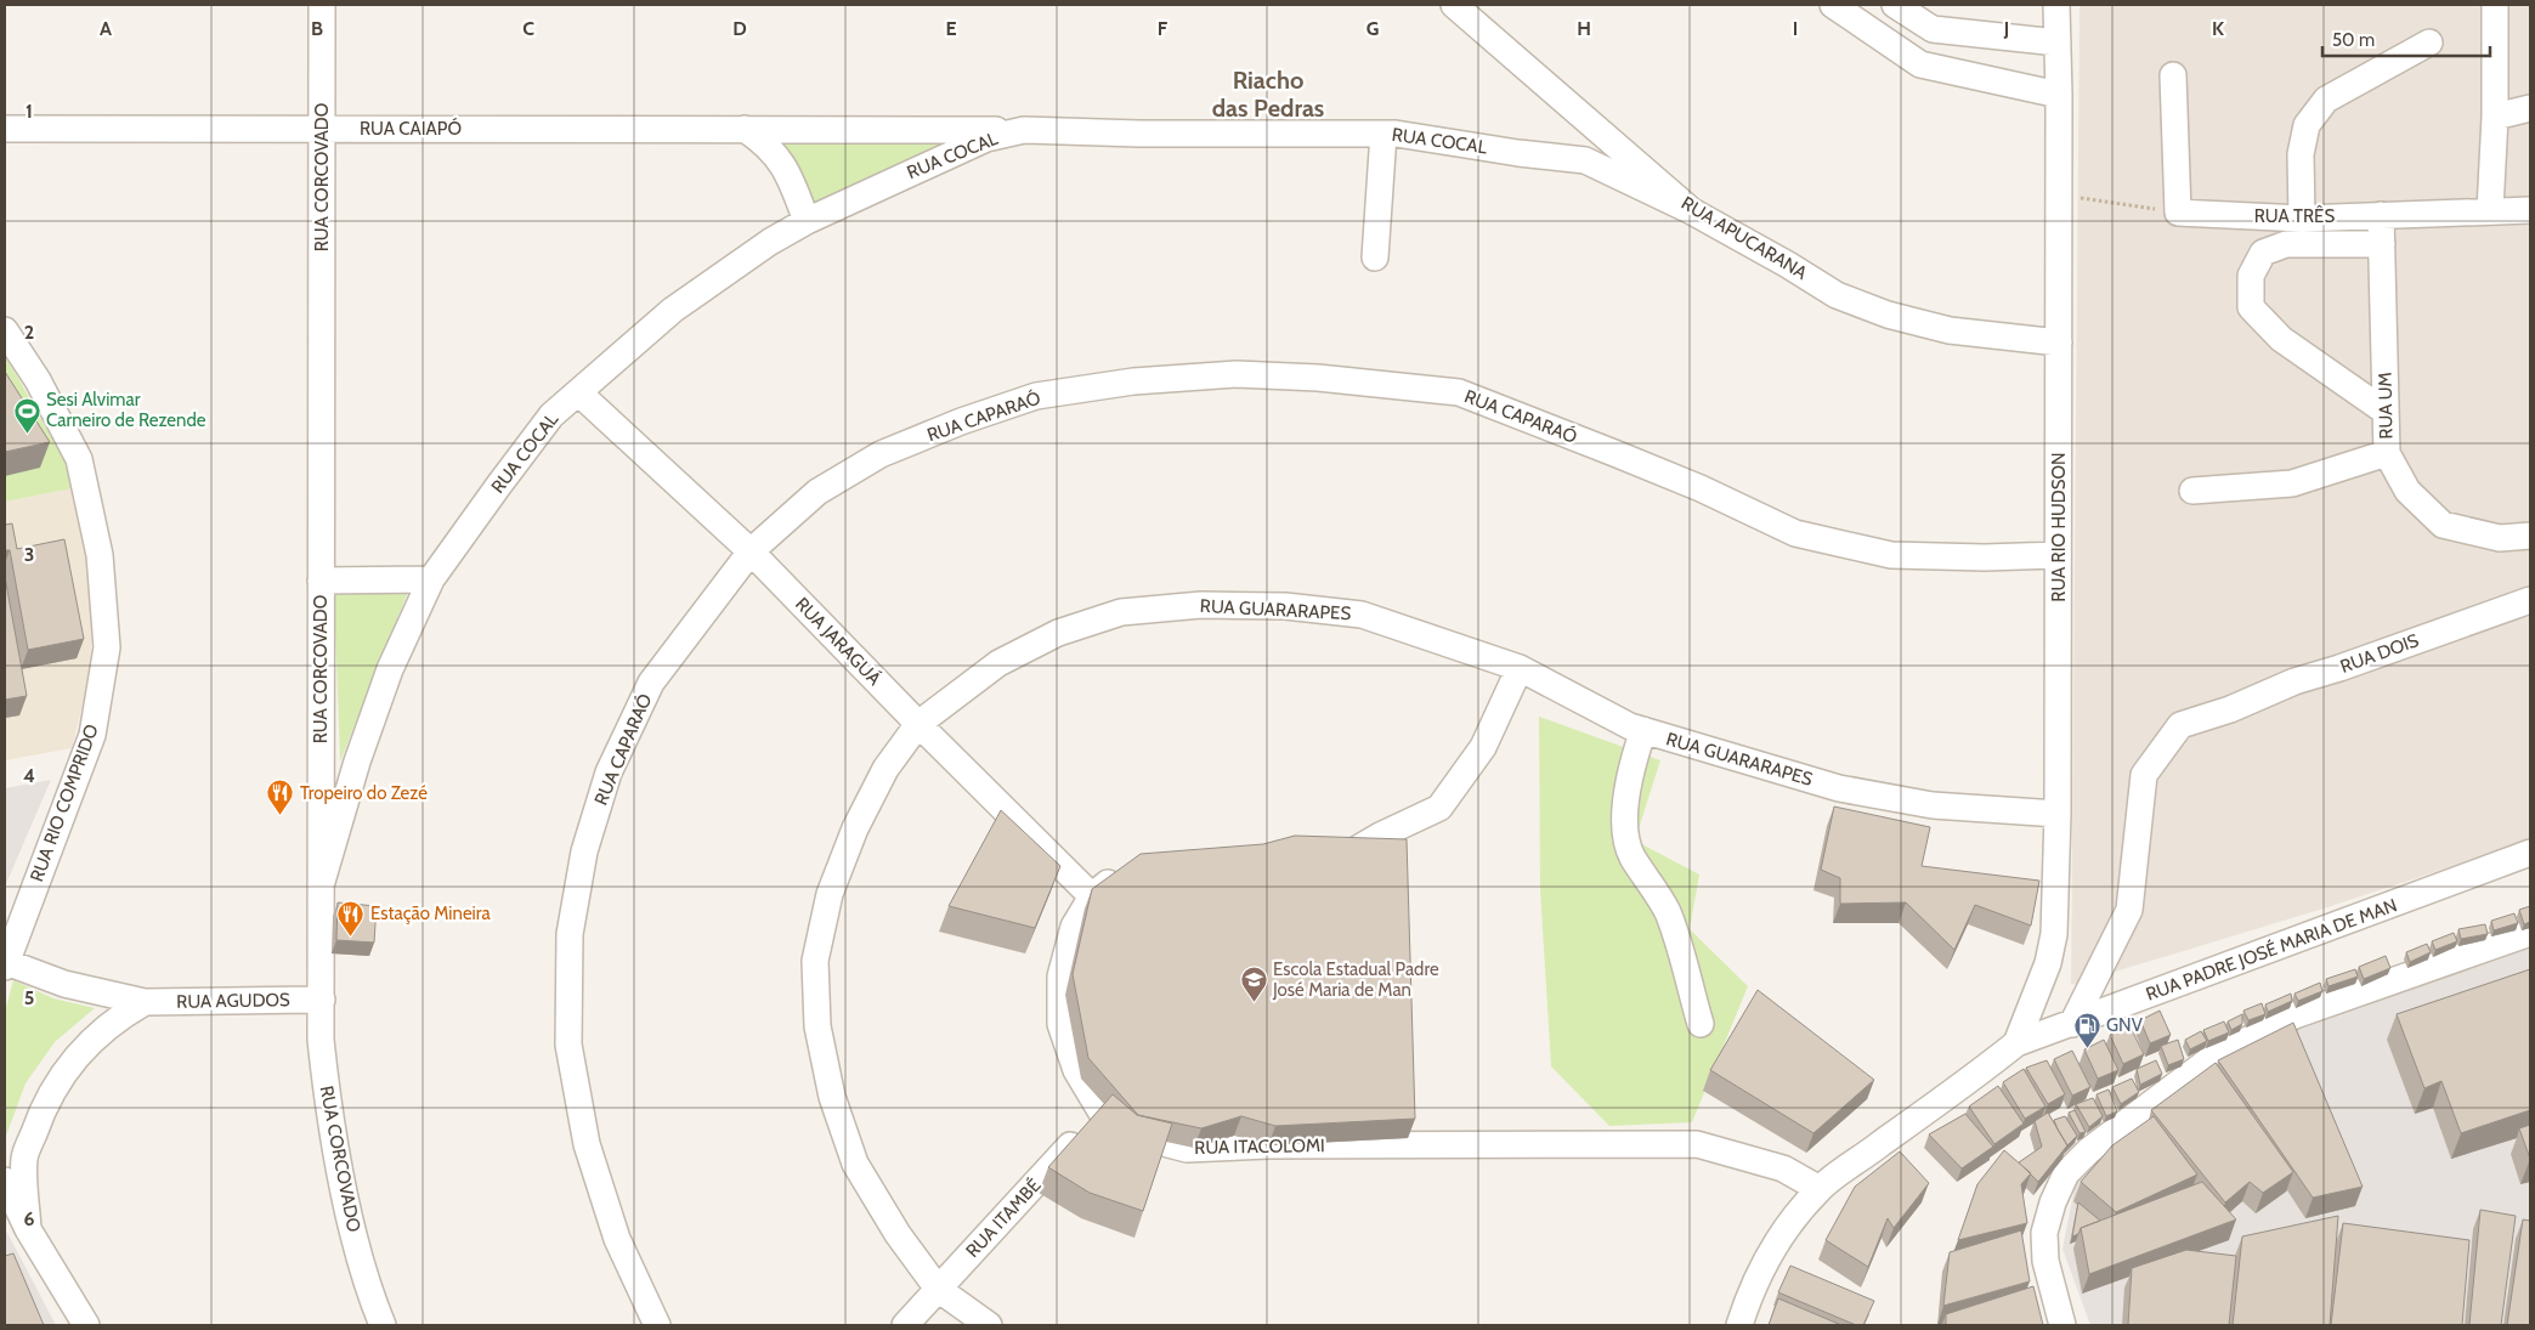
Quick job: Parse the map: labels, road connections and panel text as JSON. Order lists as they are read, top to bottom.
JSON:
{
  "streets": {
    "street": [
      "RUA CAIAPÓ",
      "RUA COCAL",
      "RUA CORCOVADO",
      "RUA TRÊS",
      "RUA APUCARANA",
      "RUA UM",
      "RUA CAPARAÓ",
      "RUA RIO HUDSON",
      "RUA GUARARAPES",
      "RUA JARAGUÁ",
      "RUA DOIS",
      "RUA RIO COMPRIDO",
      "RUA PADRE JOSÉ MARIA DE MAN",
      "RUA AGUDOS",
      "RUA ITACOLOMI",
      "RUA ITAMBÉ"
    ]
  },
  "crossings": [
    ["RUA CAIAPÓ", "RUA COCAL"],
    ["RUA CAIAPÓ", "RUA CORCOVADO"],
    ["RUA COCAL", "RUA CORCOVADO"],
    ["RUA COCAL", "RUA APUCARANA"],
    ["RUA COCAL", "RUA JARAGUÁ"],
    ["RUA CORCOVADO", "RUA AGUDOS"],
    ["RUA TRÊS", "RUA UM"],
    ["RUA APUCARANA", "RUA RIO HUDSON"],
    ["RUA CAPARAÓ", "RUA RIO HUDSON"],
    ["RUA CAPARAÓ", "RUA JARAGUÁ"],
    ["RUA RIO HUDSON", "RUA GUARARAPES"],
    ["RUA RIO HUDSON", "RUA PADRE JOSÉ MARIA DE MAN"],
    ["RUA GUARARAPES", "RUA JARAGUÁ"],
    ["RUA GUARARAPES", "RUA ITAMBÉ"],
    ["RUA JARAGUÁ", "RUA ITACOLOMI"],
    ["RUA DOIS", "RUA PADRE JOSÉ MARIA DE MAN"],
    ["RUA RIO COMPRIDO", "RUA AGUDOS"],
    ["RUA PADRE JOSÉ MARIA DE MAN", "RUA ITACOLOMI"],
    ["RUA ITACOLOMI", "RUA ITAMBÉ"]
  ],
  "districts": ["Riacho das Pedras"],
  "places": {
    "sports": ["Sesi Alvimar Carneiro de Rezende"],
    "restaurant": ["Tropeiro do Zezé", "Estação Mineira"],
    "school or university": ["Escola Estadual Padre José Maria de Man"],
    "fuel station": ["GNV"]
  },
  "scale_bar": "50 m",
  "grid": {
    "columns": [
      "A",
      "B",
      "C",
      "D",
      "E",
      "F",
      "G",
      "H",
      "I",
      "J",
      "K"
    ],
    "rows": [
      "1",
      "2",
      "3",
      "4",
      "5",
      "6"
    ]
  }
}
